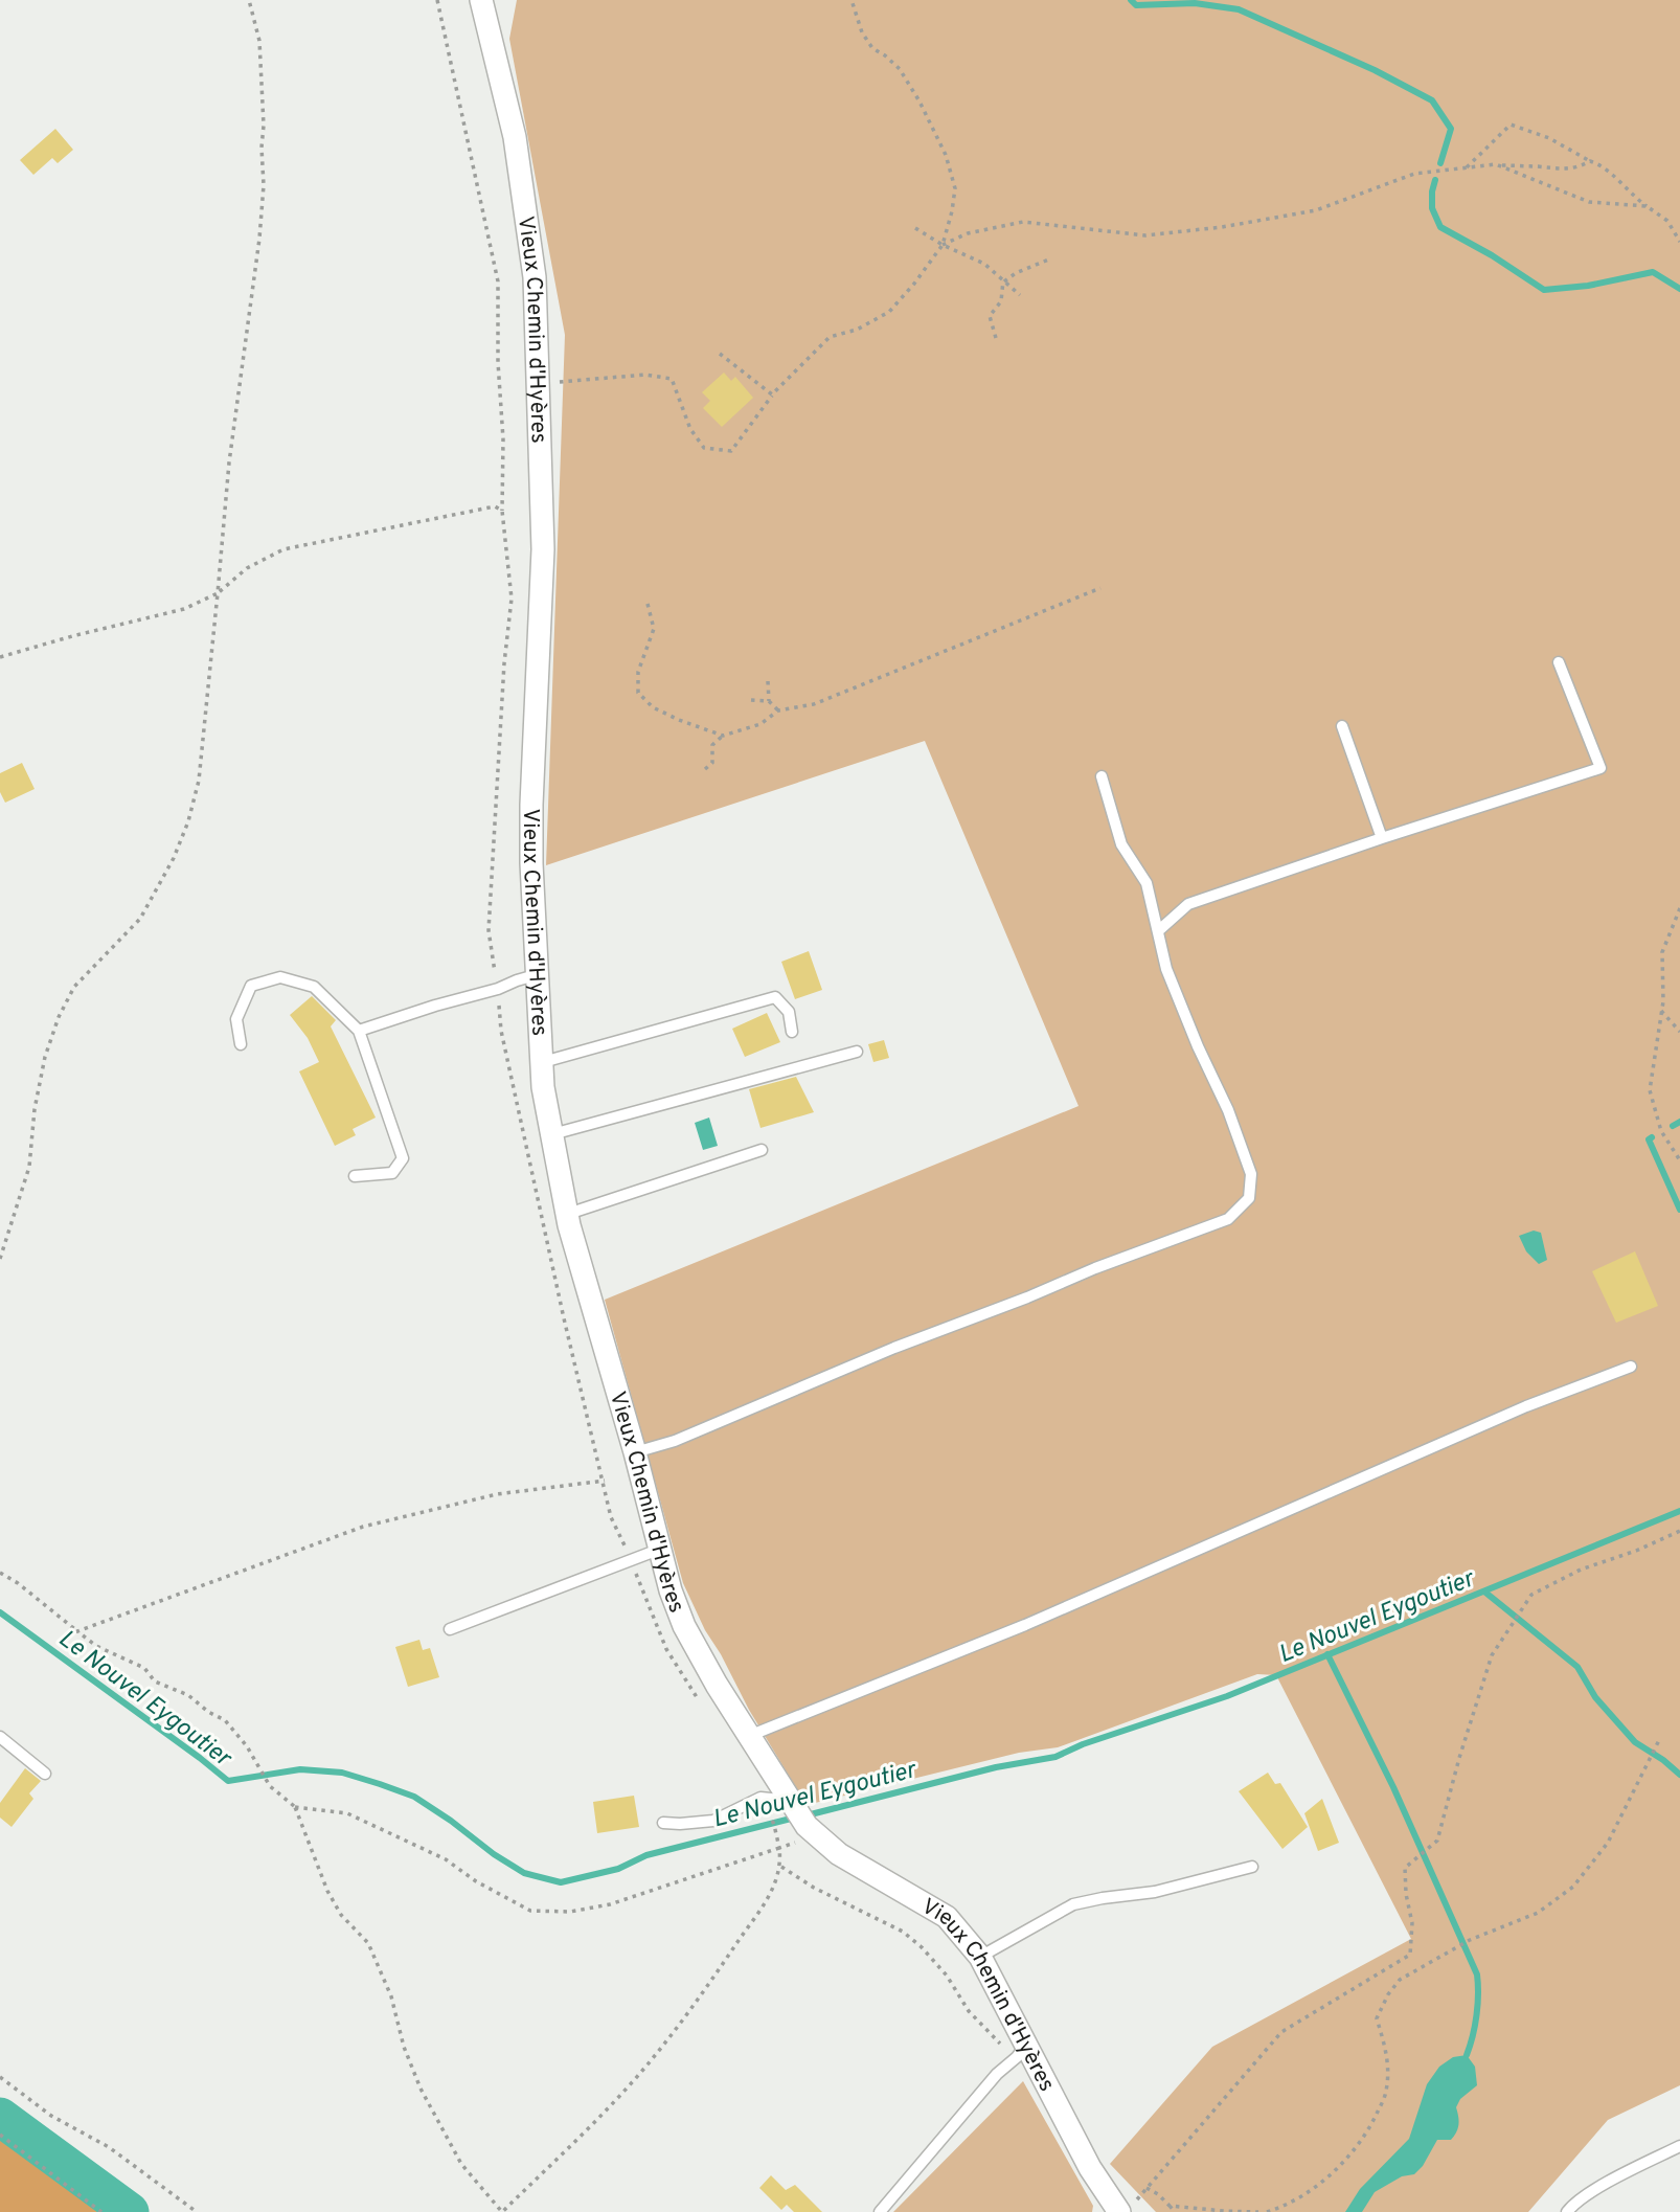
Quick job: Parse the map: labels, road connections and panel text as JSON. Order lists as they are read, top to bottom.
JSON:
{
  "streets": {
    "street": ["Vieux Chemin d'Hyères"]
  },
  "water": ["Le Nouvel Eygoutier"]
}
